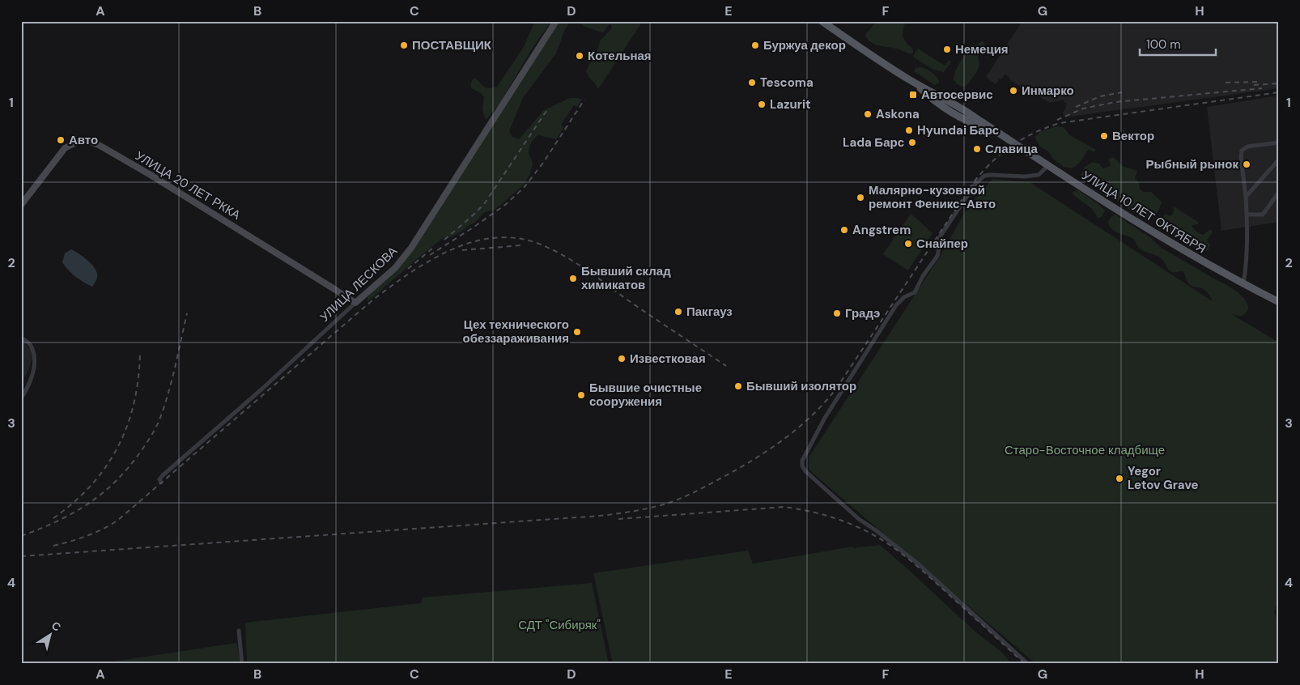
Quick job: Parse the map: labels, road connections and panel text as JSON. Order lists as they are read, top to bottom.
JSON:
{
  "streets": {
    "main road": ["УЛИЦА 20 ЛЕТ РККА", "УЛИЦА 10 ЛЕТ ОКТЯБРЯ", "УЛИЦА ЛЕСКОВА"]
  },
  "crossings": [
    ["УЛИЦА 20 ЛЕТ РККА", "УЛИЦА ЛЕСКОВА"]
  ],
  "parks": ["Старо-Восточное кладбище", "СДТ \"Сибиряк\""],
  "places": {
    "other": [
      "ПОСТАВЩИК",
      "Буржуа декор",
      "Немеция",
      "Котельная",
      "Tescoma",
      "Инмарко",
      "Lazurit",
      "Askona",
      "Hyundai Барс",
      "Вектор",
      "Авто",
      "Lada Барс",
      "Славица",
      "Рыбный рынок",
      "Малярно-кузовной ремонт Феникс-Авто",
      "Angstrem",
      "Снайпер",
      "Бывший склад химикатов",
      "Пакгауз",
      "Градэ",
      "Цех технического обеззараживания",
      "Известковая",
      "Бывший изолятор",
      "Бывшие очистные сооружения",
      "Yegor Letov Grave"
    ],
    "transit": ["Автосервис"]
  },
  "scale_bar": "100 m",
  "north": "top right",
  "grid": {
    "columns": [
      "A",
      "B",
      "C",
      "D",
      "E",
      "F",
      "G",
      "H"
    ],
    "rows": [
      "1",
      "2",
      "3",
      "4"
    ]
  }
}
